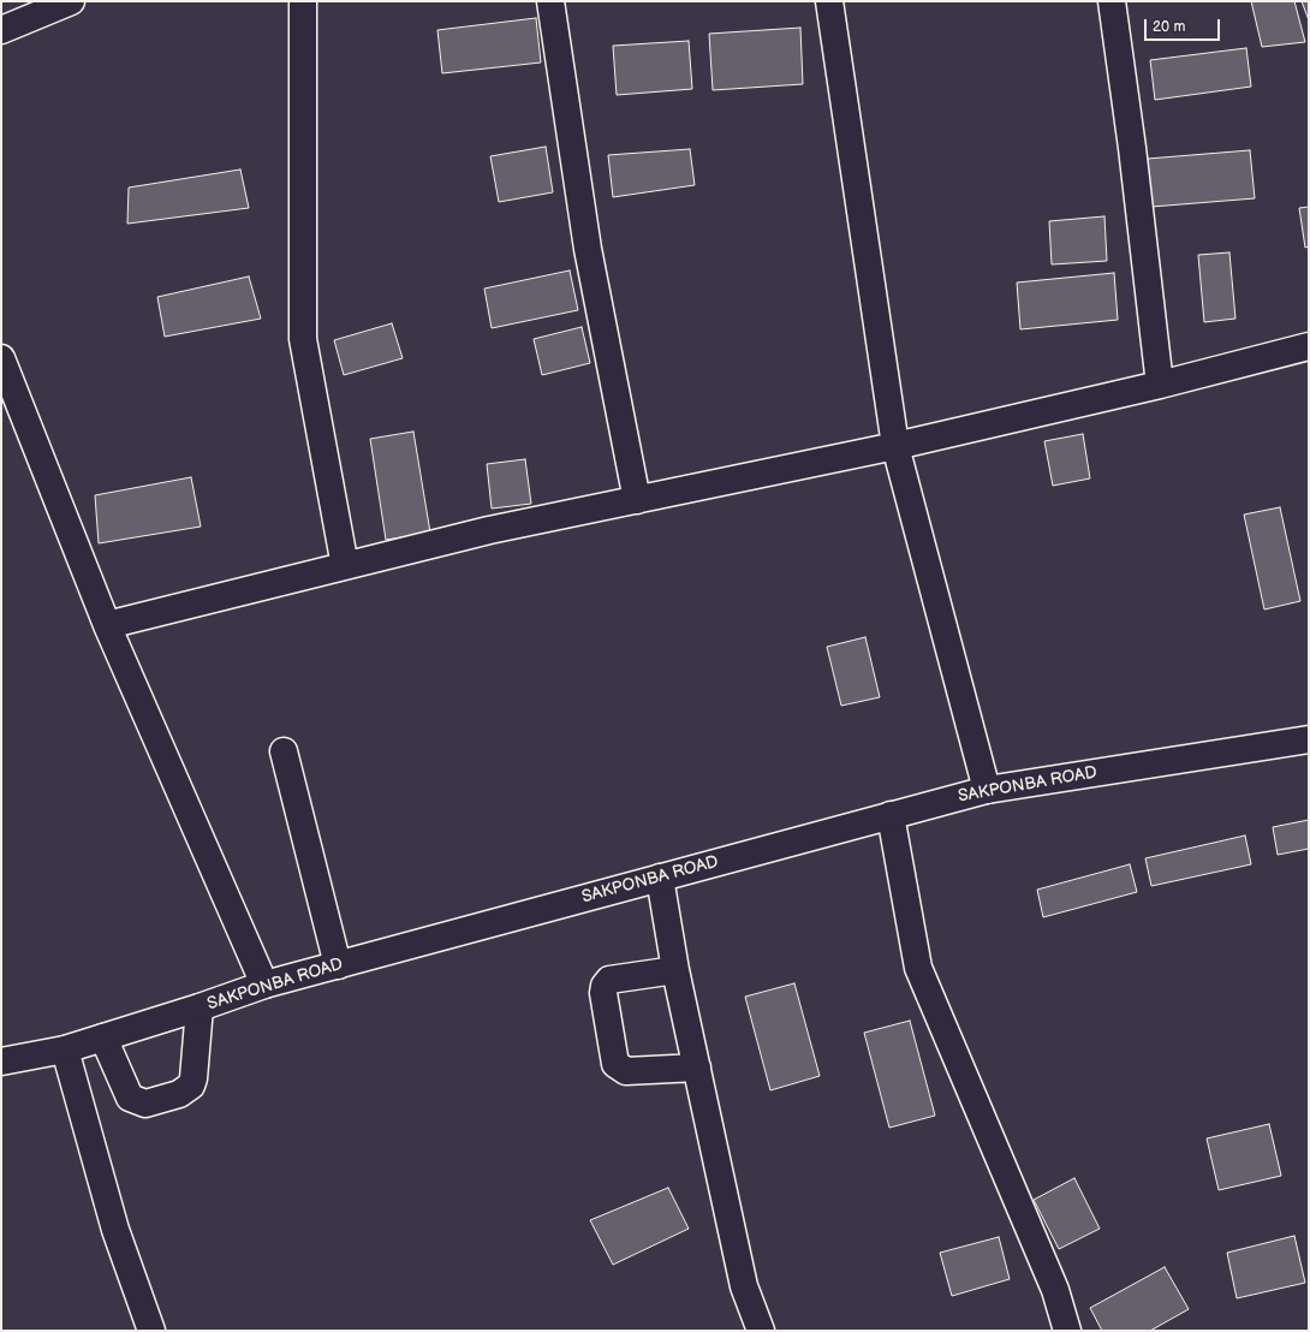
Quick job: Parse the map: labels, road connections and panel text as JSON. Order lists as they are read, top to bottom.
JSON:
{
  "streets": {
    "street": ["SAKPONBA ROAD"]
  },
  "scale_bar": "20 m"
}
